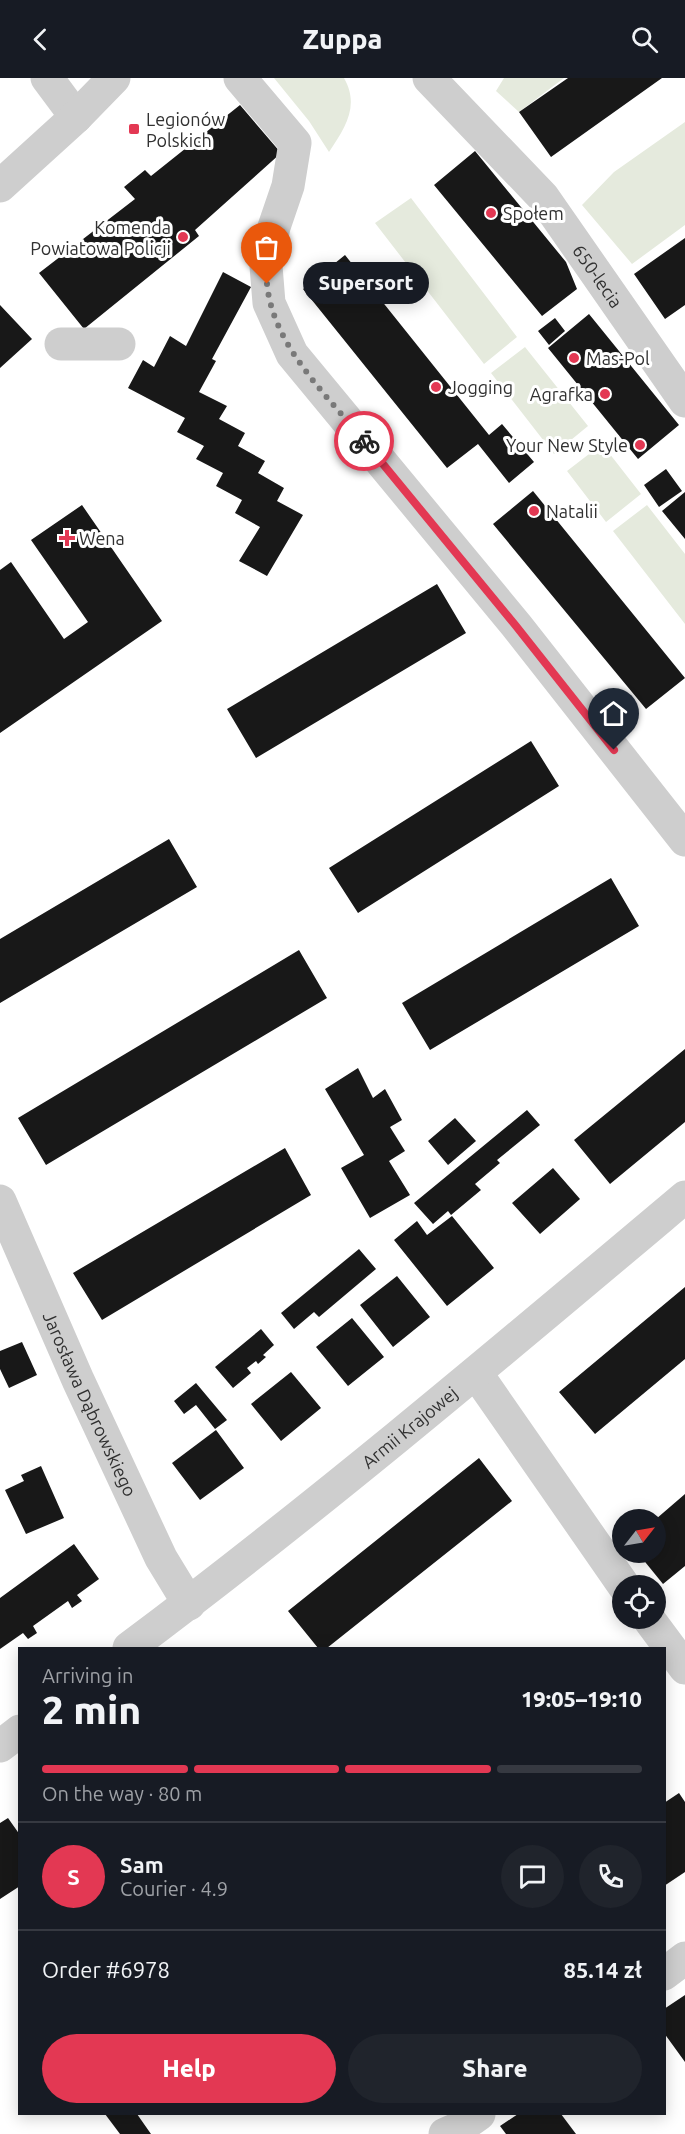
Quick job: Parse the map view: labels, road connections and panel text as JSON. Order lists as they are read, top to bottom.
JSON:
{
  "streets": {
    "street": ["650-lecia", "Jarosława Dąbrowskiego", "Armii Krajowej"]
  },
  "crossings": [
    ["Jarosława Dąbrowskiego", "Armii Krajowej"]
  ],
  "places": {
    "transit": ["Legionów Polskich"],
    "other": [
      "Społem",
      "Komenda Powiatowa Policji",
      "Supersort",
      "Mas-Pol",
      "Jogging",
      "Agrafka",
      "Your New Style",
      "Natalii"
    ],
    "health": ["Wena"]
  },
  "north": "top right",
  "page": {
    "header": "Zuppa",
    "bubble": "Supersort",
    "heading": ["2 min", "Arriving in", "19:05–19:10"],
    "panel": [
      "Sam",
      "Courier · 4.9",
      "Order #6978",
      "85.14 zł"
    ],
    "bar": "On the way · 80 m",
    "round": "S",
    "buttons": ["Help", "Share"]
  }
}
